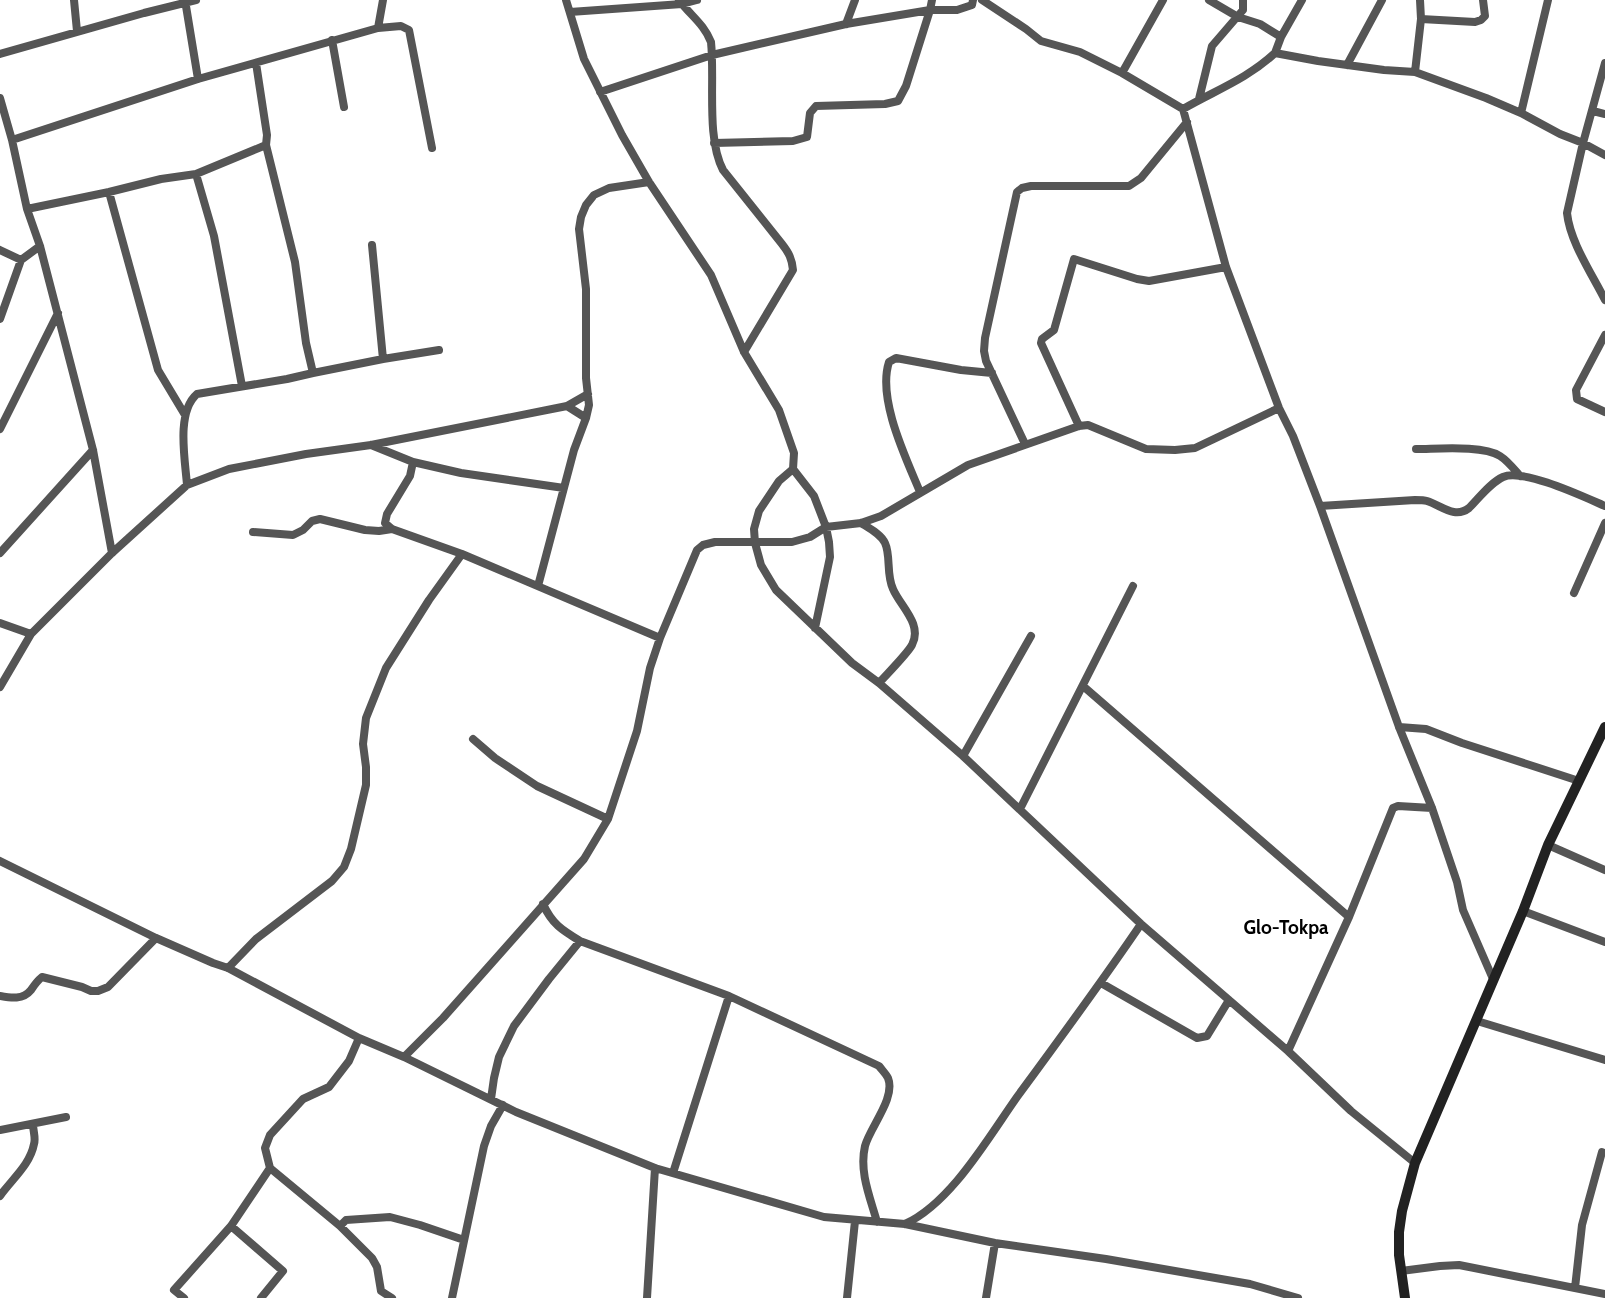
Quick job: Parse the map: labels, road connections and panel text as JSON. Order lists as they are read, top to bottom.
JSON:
{
  "districts": ["Glo-Tokpa"]
}
